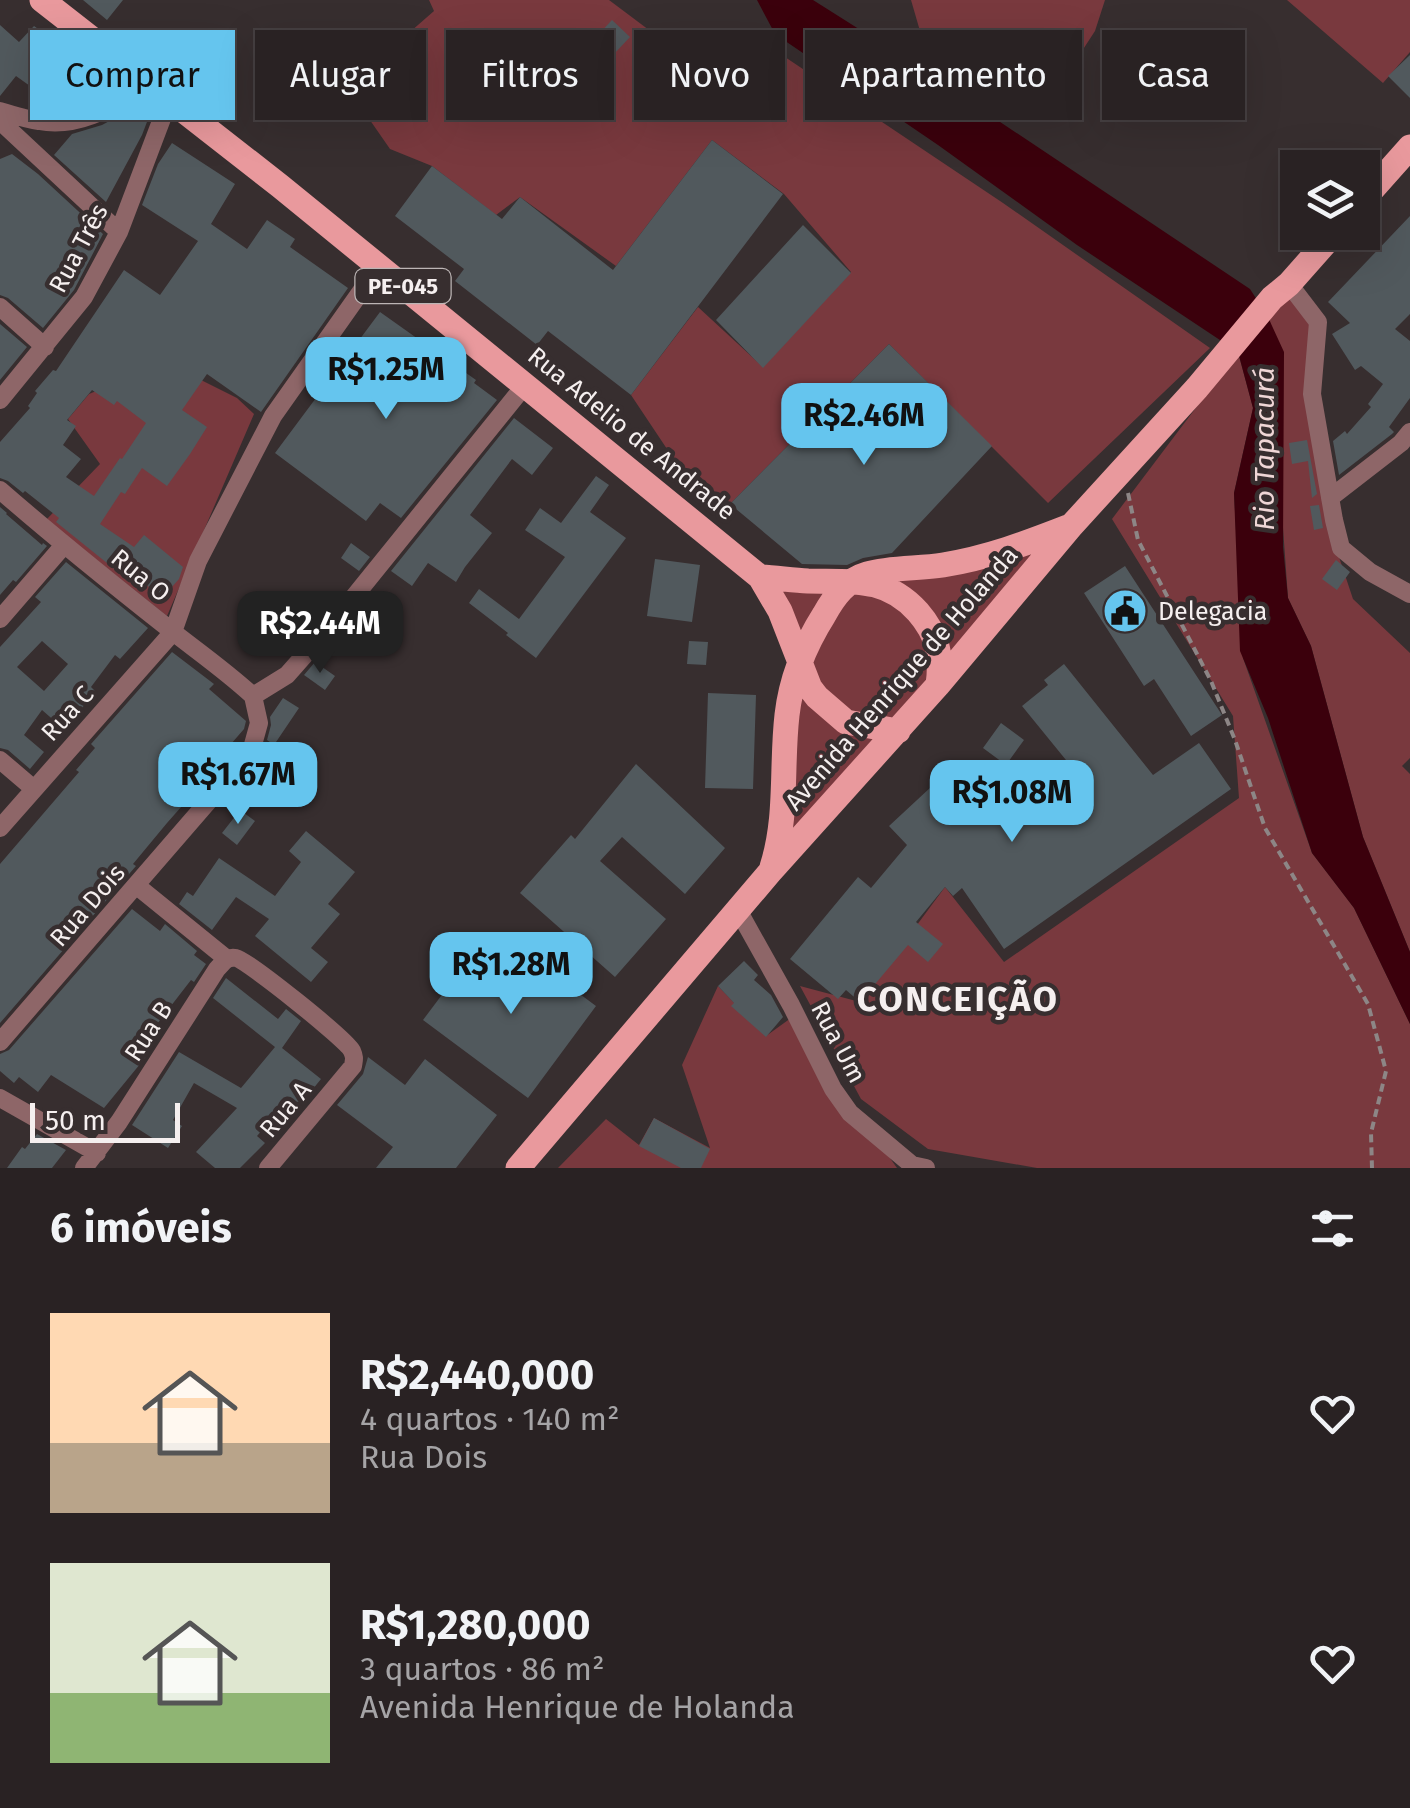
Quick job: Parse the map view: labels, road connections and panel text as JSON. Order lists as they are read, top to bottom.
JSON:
{
  "streets": {
    "main road": ["PE-045", "Rua Adelio de Andrade", "Avenida Henrique de Holanda"],
    "street": [
      "Rua Três",
      "Rua O",
      "Rua C",
      "Rua Dois",
      "Rua B",
      "Rua Um",
      "Rua A"
    ]
  },
  "crossings": [
    ["Rua O", "Rua C"],
    ["Rua O", "Rua Dois"],
    ["Avenida Henrique de Holanda", "Rua Um"],
    ["Rua B", "Rua A"]
  ],
  "districts": ["CONCEIÇÃO"],
  "water": ["Rio Tapacurá"],
  "places": {
    "public building": ["Delegacia"]
  },
  "scale_bar": "50 m",
  "page": {
    "chip": [
      "Comprar",
      "Alugar",
      "Filtros",
      "Novo",
      "Apartamento",
      "Casa"
    ],
    "price": [
      "R$1.25M",
      "R$2.46M",
      "R$2.44M",
      "R$1.67M",
      "R$1.08M",
      "R$1.28M"
    ],
    "scale": "50 m",
    "heading": "6 imóveis",
    "list": [
      {
        "name": "R$2,440,000",
        "note": "4 quartos · 140 m² · Rua Dois"
      },
      {
        "name": "R$1,280,000",
        "note": "3 quartos · 86 m² · Avenida Henrique de Holanda"
      }
    ]
  }
}
